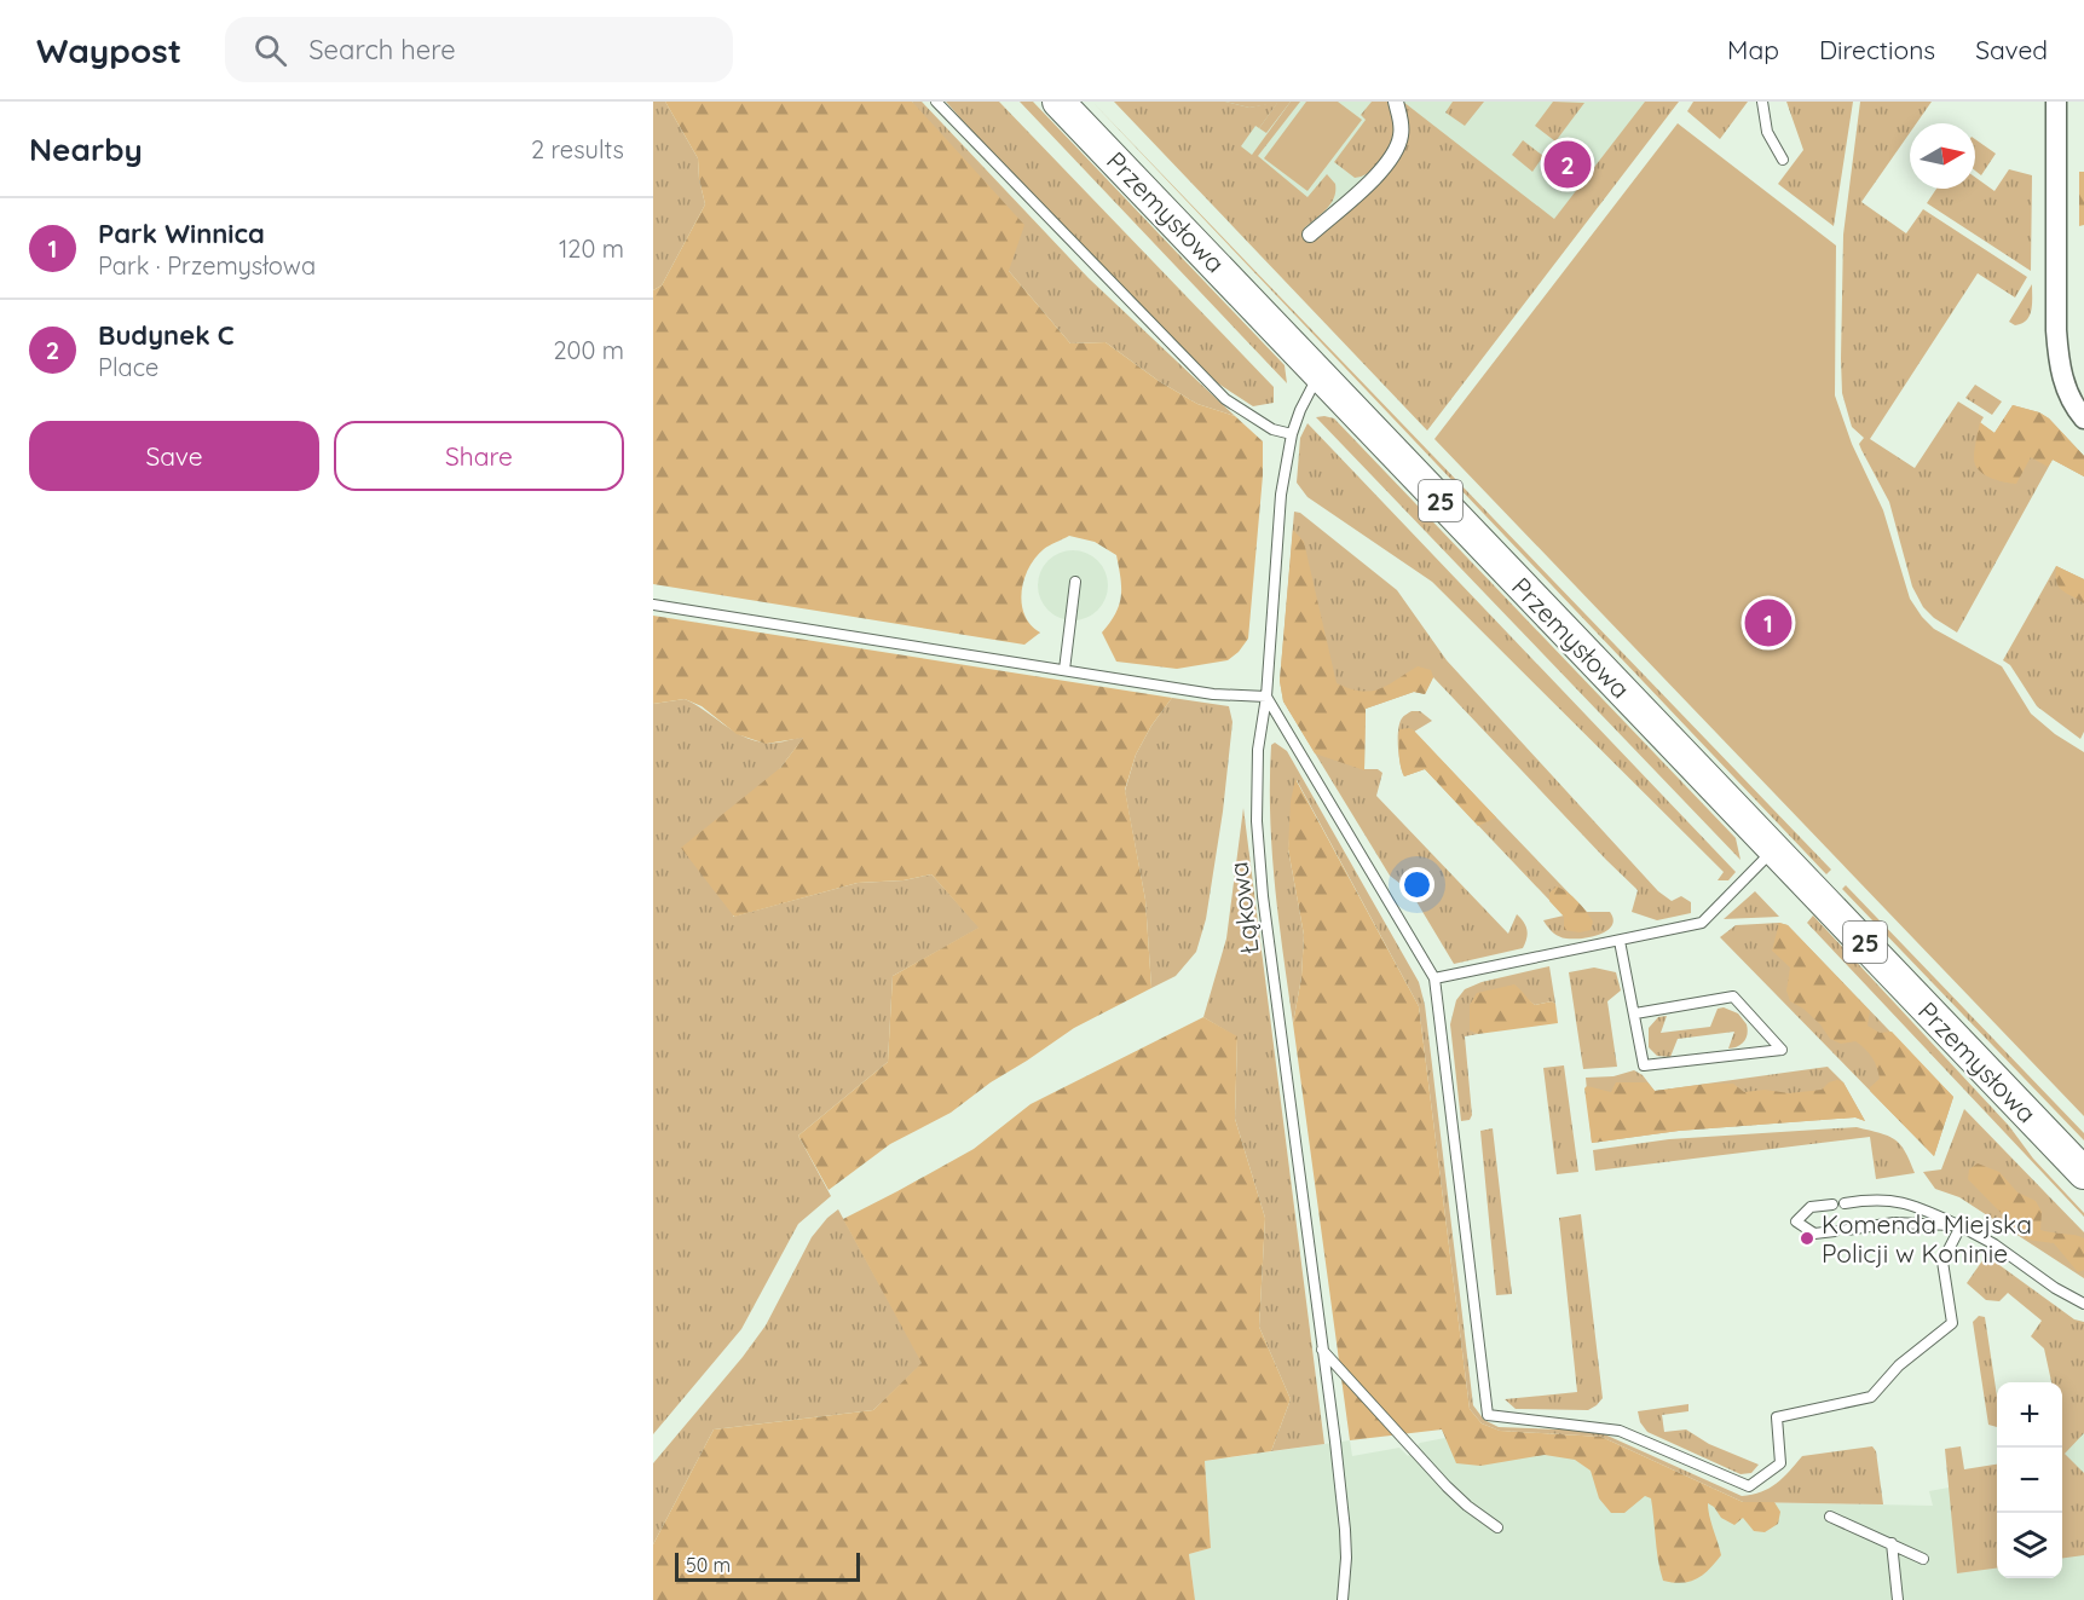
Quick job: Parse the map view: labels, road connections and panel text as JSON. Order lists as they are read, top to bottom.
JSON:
{
  "streets": {
    "main road": ["Przemysłowa", "25"],
    "lane": ["Łąkowa"]
  },
  "crossings": [
    ["Przemysłowa", "Łąkowa"]
  ],
  "places": ["Komenda Miejska Policji w Koninie"],
  "scale_bar": "50 m",
  "north": "right",
  "page": {
    "header": "Waypost",
    "search": "Search here",
    "nav": ["Map", "Directions", "Saved"],
    "heading": ["Nearby", "2 results"],
    "pins": ["2", "1"],
    "list": [
      {
        "mark": "1",
        "name": "Park Winnica",
        "note": "Park · Przemysłowa",
        "value": "120 m"
      },
      {
        "mark": "2",
        "name": "Budynek C",
        "note": "Place",
        "value": "200 m"
      }
    ],
    "buttons": ["Save", "Share"],
    "map_buttons": ["+", "−"],
    "scale": "50 m"
  }
}
